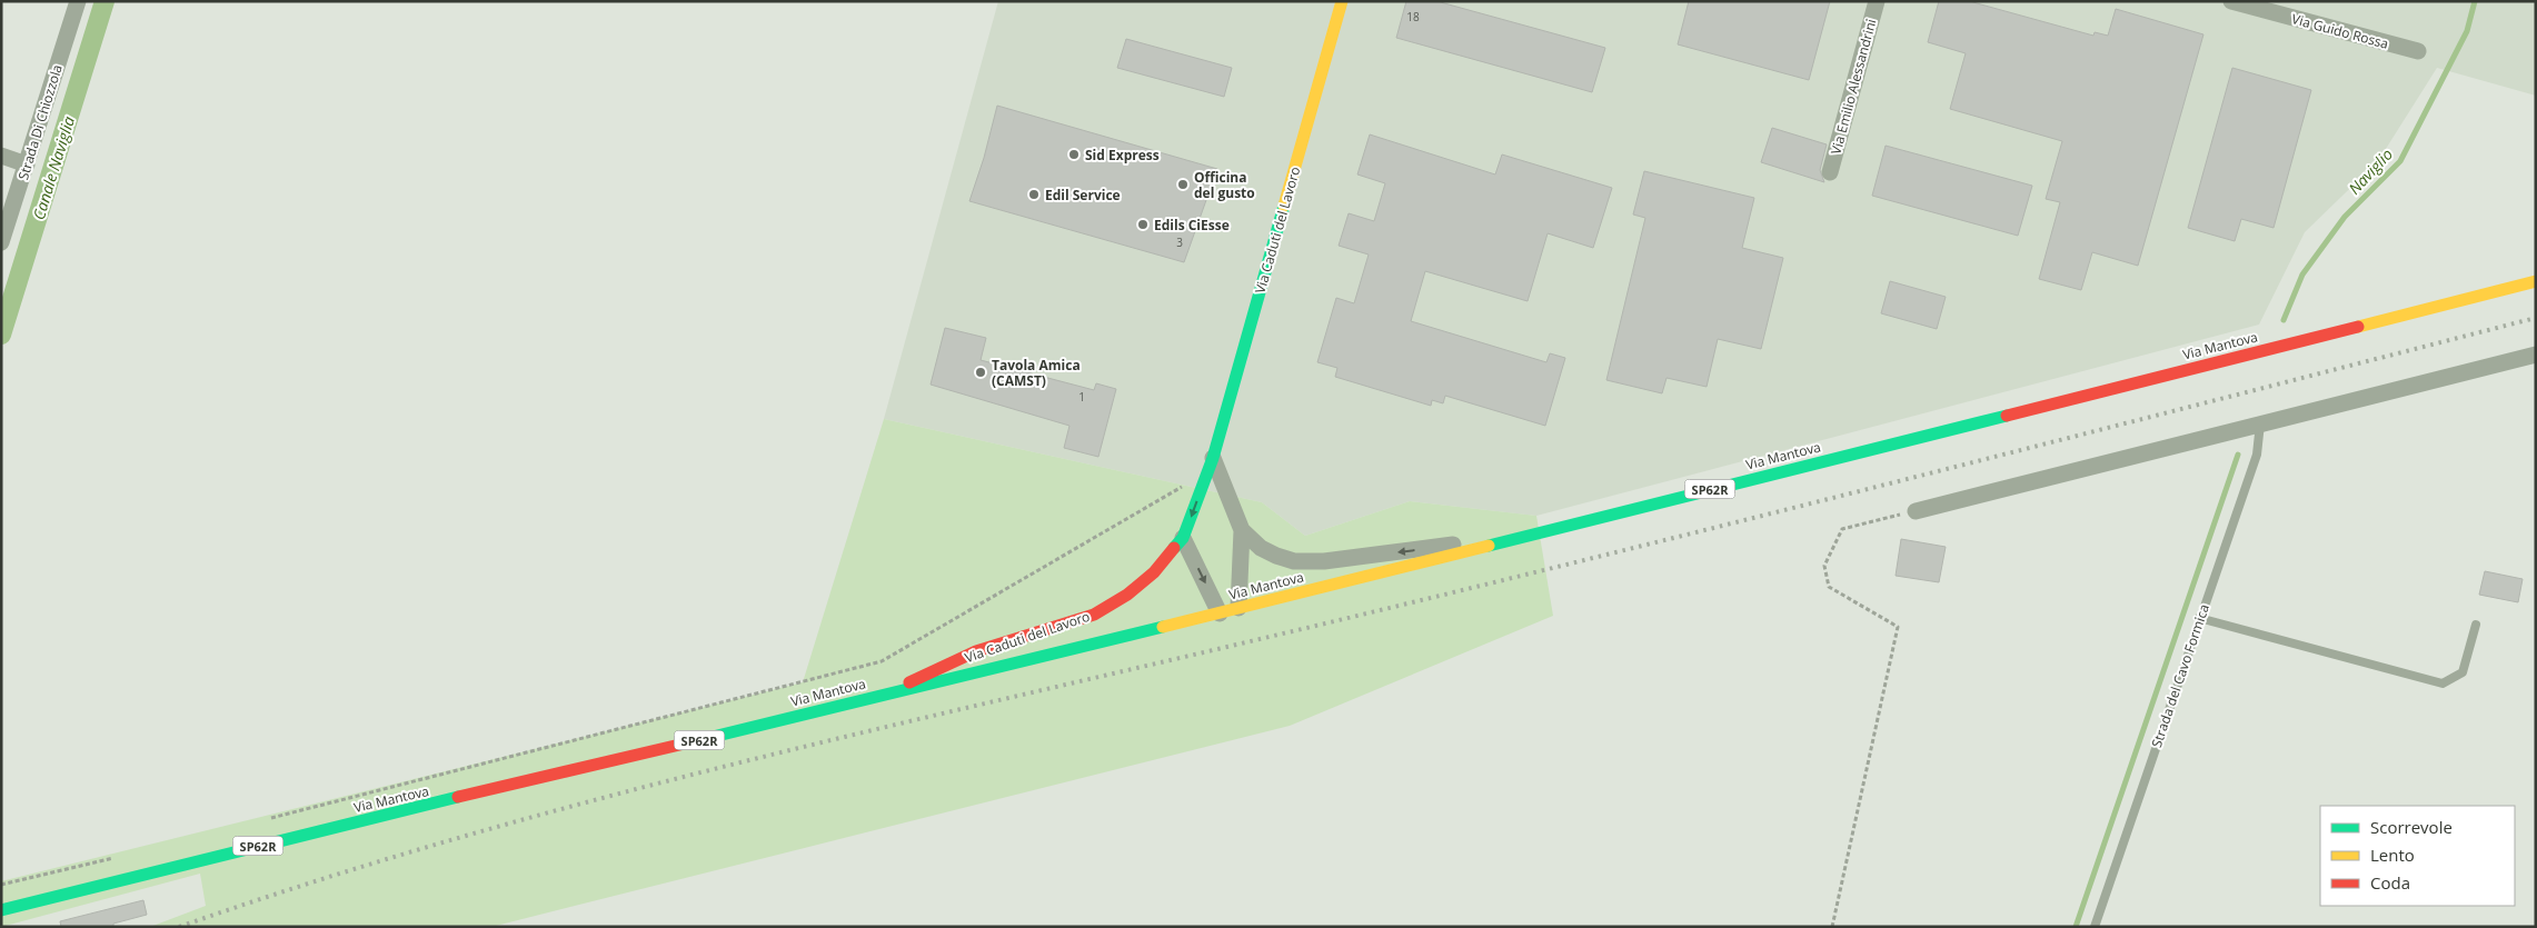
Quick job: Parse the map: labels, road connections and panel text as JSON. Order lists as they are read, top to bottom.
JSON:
{
  "streets": {
    "main road": ["Via Caduti del Lavoro", "Via Mantova", "SP62R"],
    "street": ["Via Guido Rossa", "Via Emilio Alessandrini", "Strada Di Chiozzola"],
    "lane": ["Strada del Cavo Formica"]
  },
  "crossings": [
    ["Via Caduti del Lavoro", "Via Mantova"]
  ],
  "water": ["Canale Naviglia", "Naviglio"],
  "places": [
    "Sid Express",
    "Officina del gusto",
    "Edil Service",
    "Edils CiEsse",
    "Tavola Amica (CAMST)"
  ],
  "house_numbers": ["18", "3", "1"],
  "legend": ["Scorrevole", "Lento", "Coda"]
}
